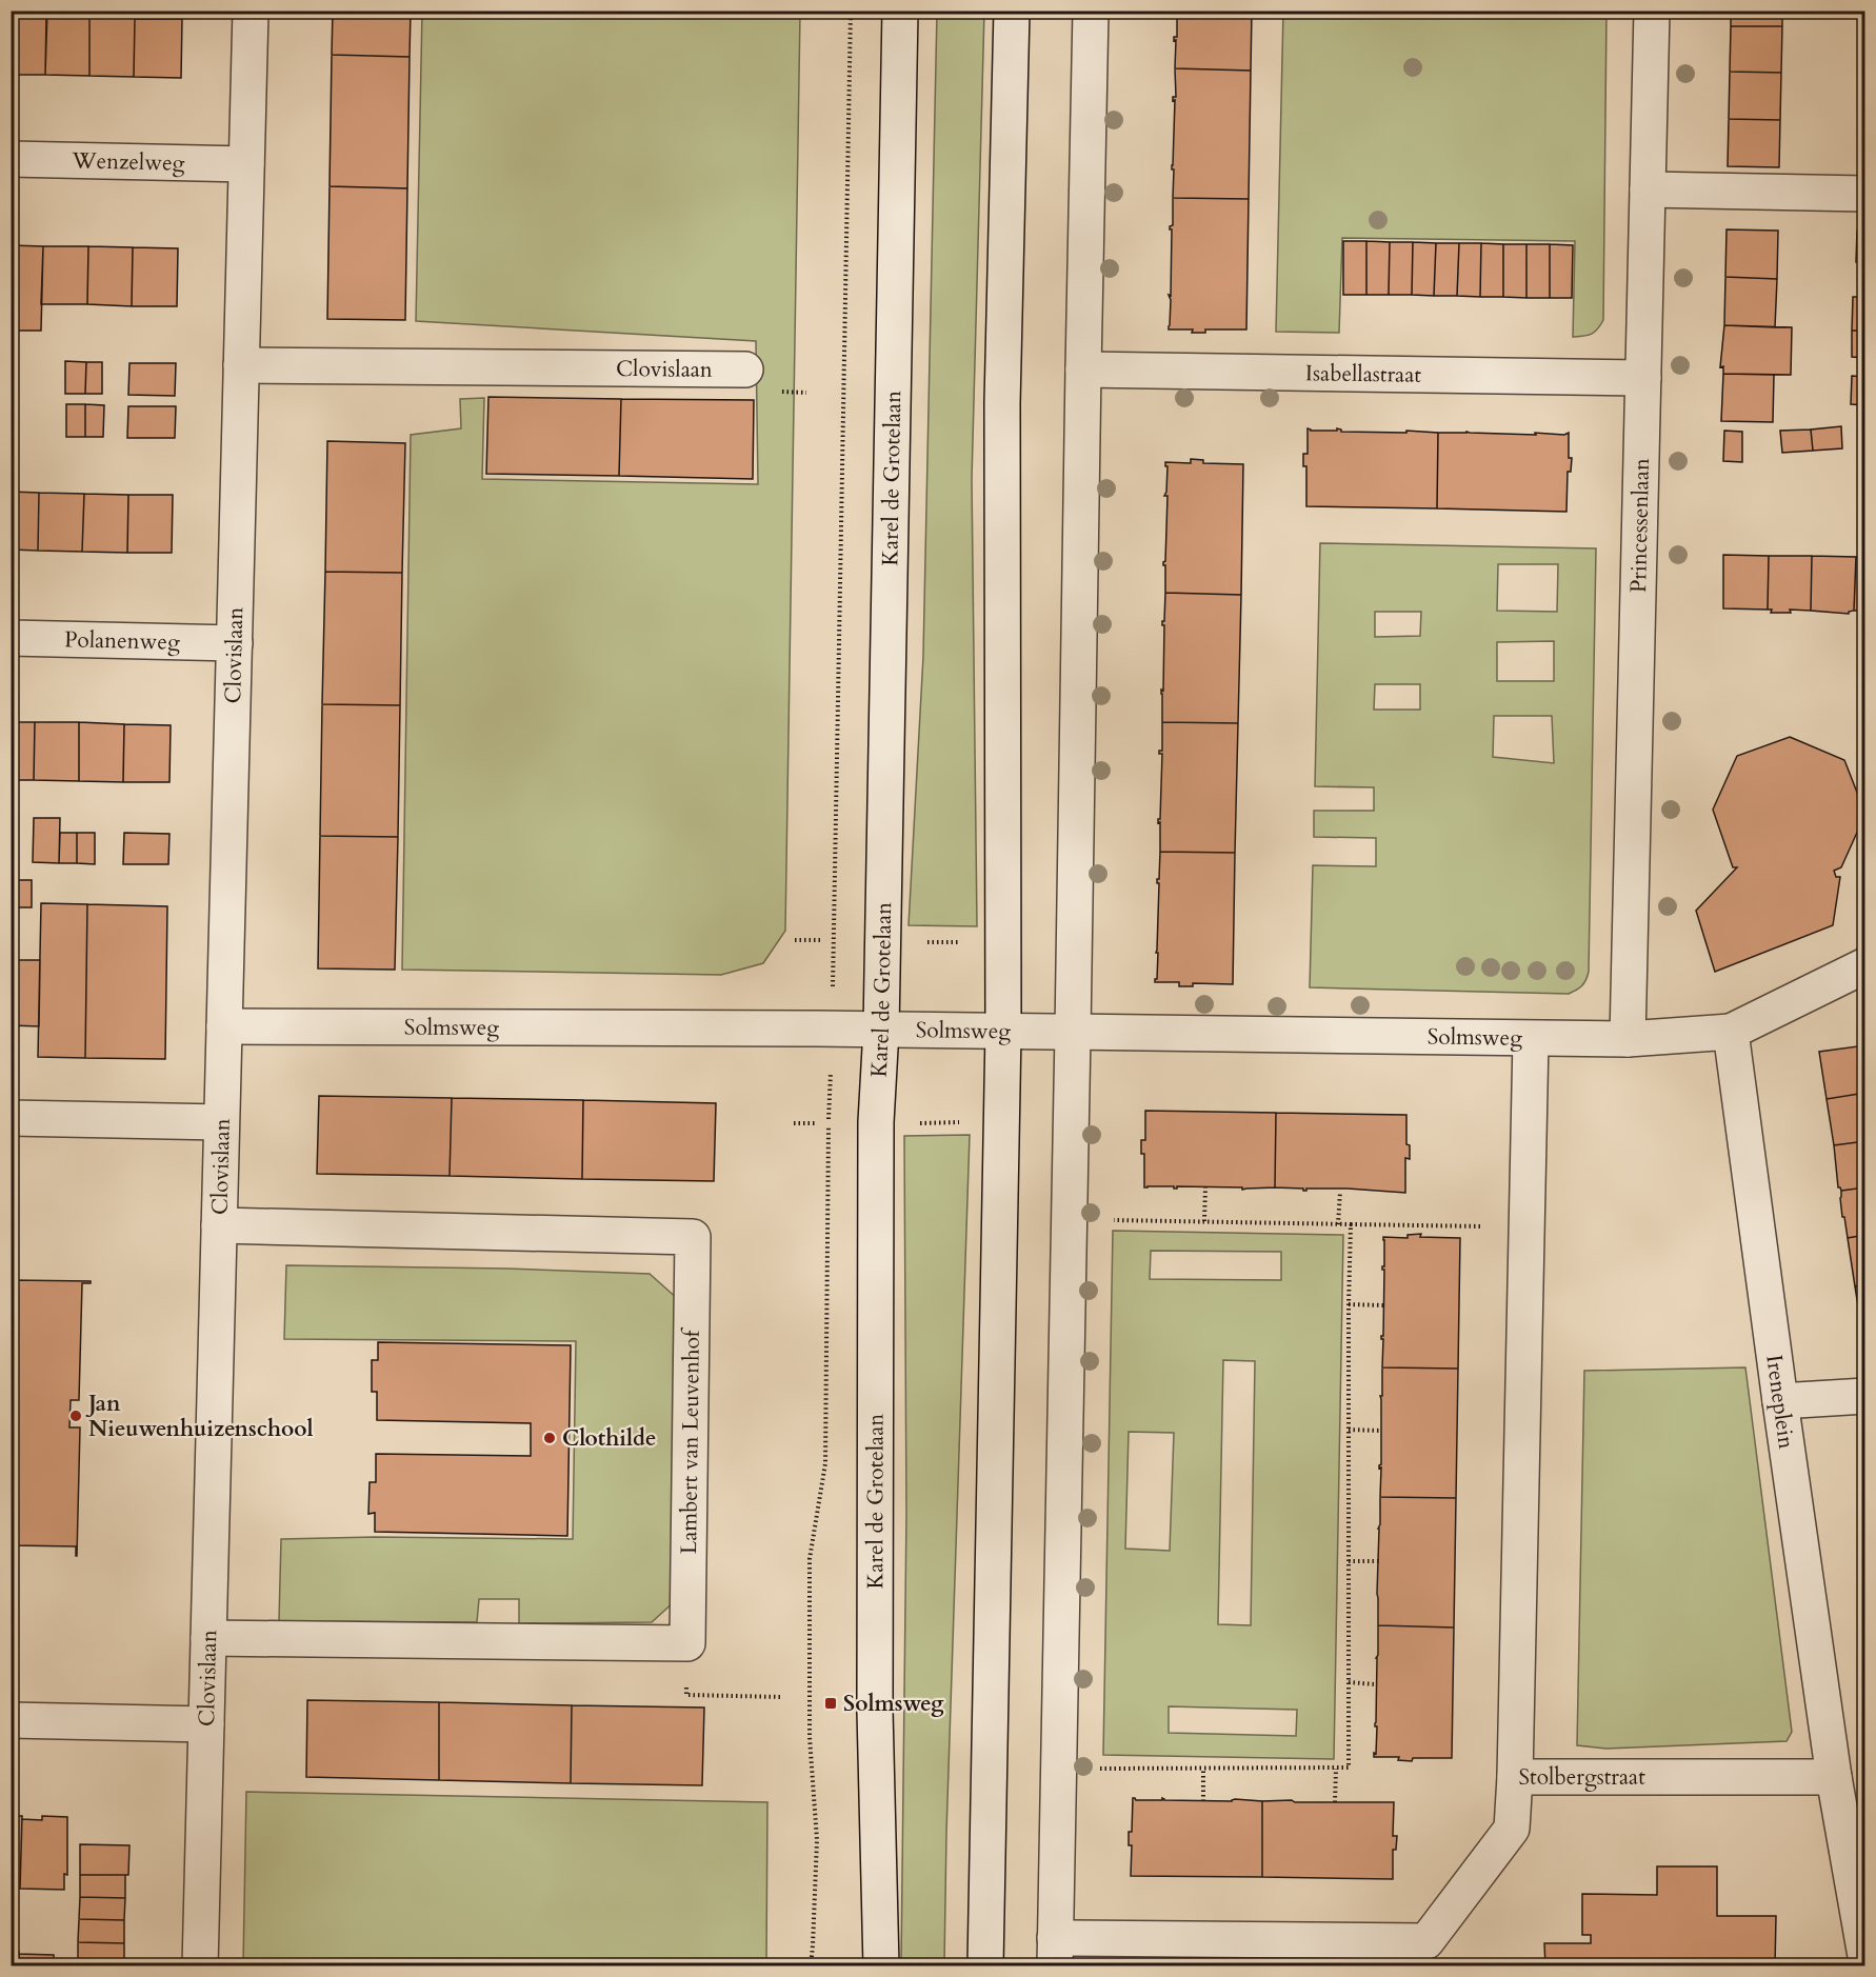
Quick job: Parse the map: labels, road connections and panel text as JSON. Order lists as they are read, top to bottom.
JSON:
{
  "streets": {
    "street": [
      "Wenzelweg",
      "Clovislaan",
      "Isabellastraat",
      "Karel de Grotelaan",
      "Princessenlaan",
      "Polanenweg",
      "Solmsweg",
      "Ireneplein",
      "Lambert van Leuvenhof",
      "Stolbergstraat"
    ]
  },
  "crossings": [
    ["Wenzelweg", "Clovislaan"],
    ["Clovislaan", "Polanenweg"],
    ["Clovislaan", "Solmsweg"],
    ["Clovislaan", "Lambert van Leuvenhof"],
    ["Isabellastraat", "Princessenlaan"],
    ["Karel de Grotelaan", "Solmsweg"],
    ["Princessenlaan", "Solmsweg"],
    ["Ireneplein", "Stolbergstraat"]
  ],
  "places": {
    "other": ["Jan Nieuwenhuizenschool", "Clothilde"],
    "transit": ["Solmsweg"]
  }
}
